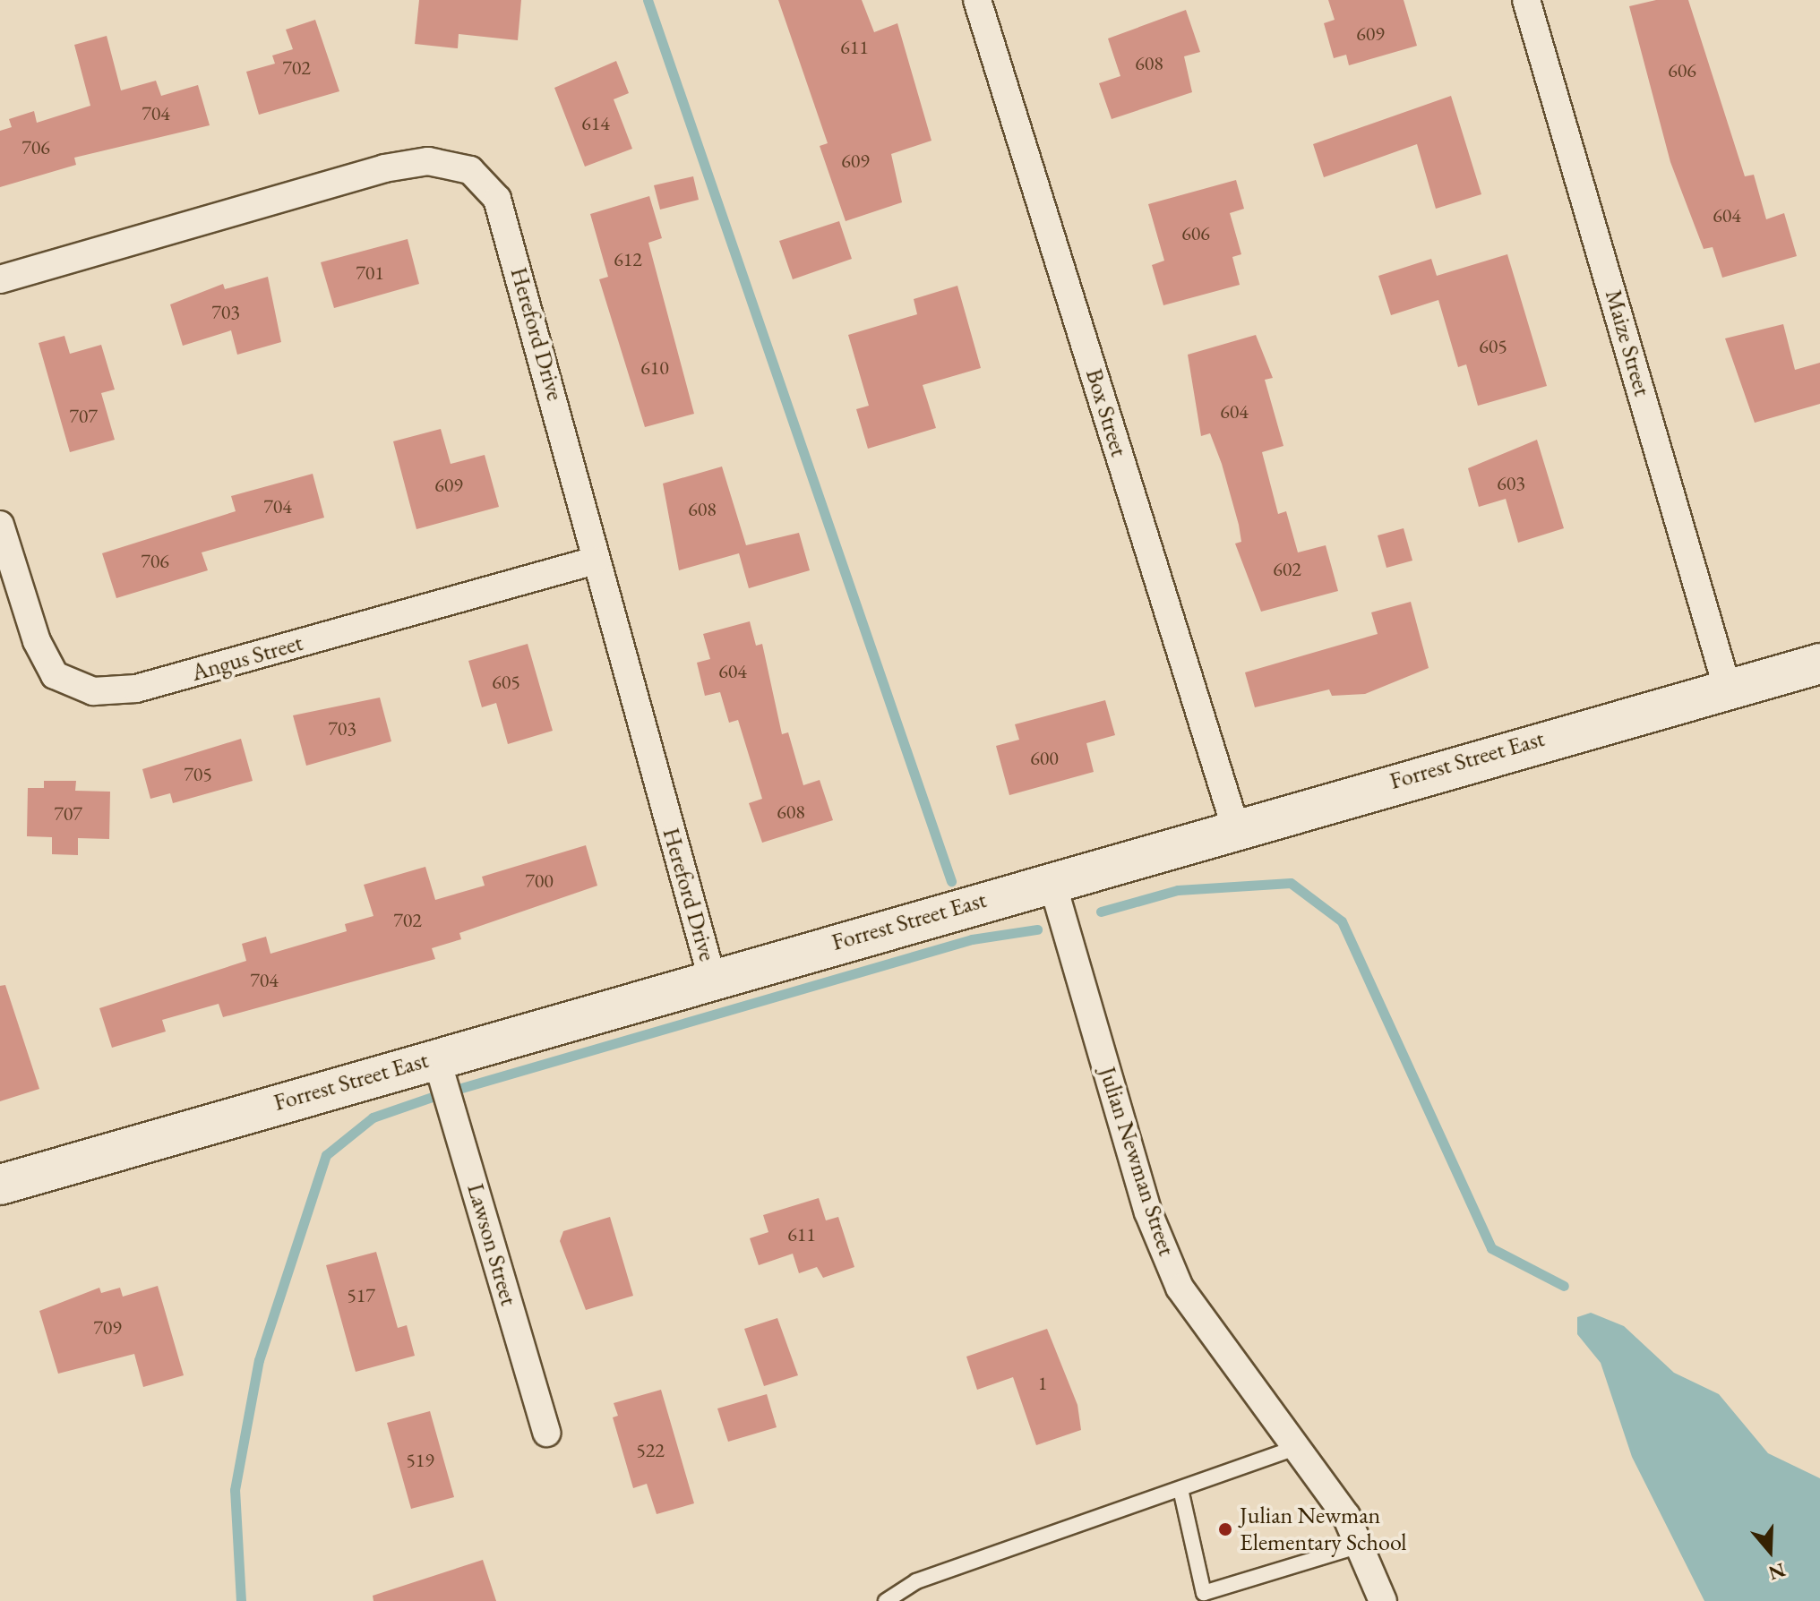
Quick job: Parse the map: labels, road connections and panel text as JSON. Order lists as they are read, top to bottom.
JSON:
{
  "streets": {
    "main road": ["Forrest Street East"],
    "street": [
      "Hereford Drive",
      "Maize Street",
      "Box Street",
      "Angus Street",
      "Julian Newman Street",
      "Lawson Street"
    ]
  },
  "crossings": [
    ["Hereford Drive", "Angus Street"],
    ["Hereford Drive", "Forrest Street East"],
    ["Maize Street", "Forrest Street East"],
    ["Box Street", "Forrest Street East"],
    ["Forrest Street East", "Julian Newman Street"],
    ["Forrest Street East", "Lawson Street"]
  ],
  "places": ["Julian Newman Elementary School"],
  "house_numbers": [
    "609",
    "611",
    "608",
    "702",
    "606",
    "704",
    "614",
    "706",
    "609",
    "604",
    "606",
    "612",
    "701",
    "703",
    "605",
    "610",
    "604",
    "707",
    "603",
    "609",
    "704",
    "608",
    "706",
    "602",
    "604",
    "605",
    "703",
    "600",
    "705",
    "608",
    "707",
    "700",
    "702",
    "704",
    "611",
    "517",
    "709",
    "1",
    "522",
    "519"
  ],
  "north": "bottom"
}
